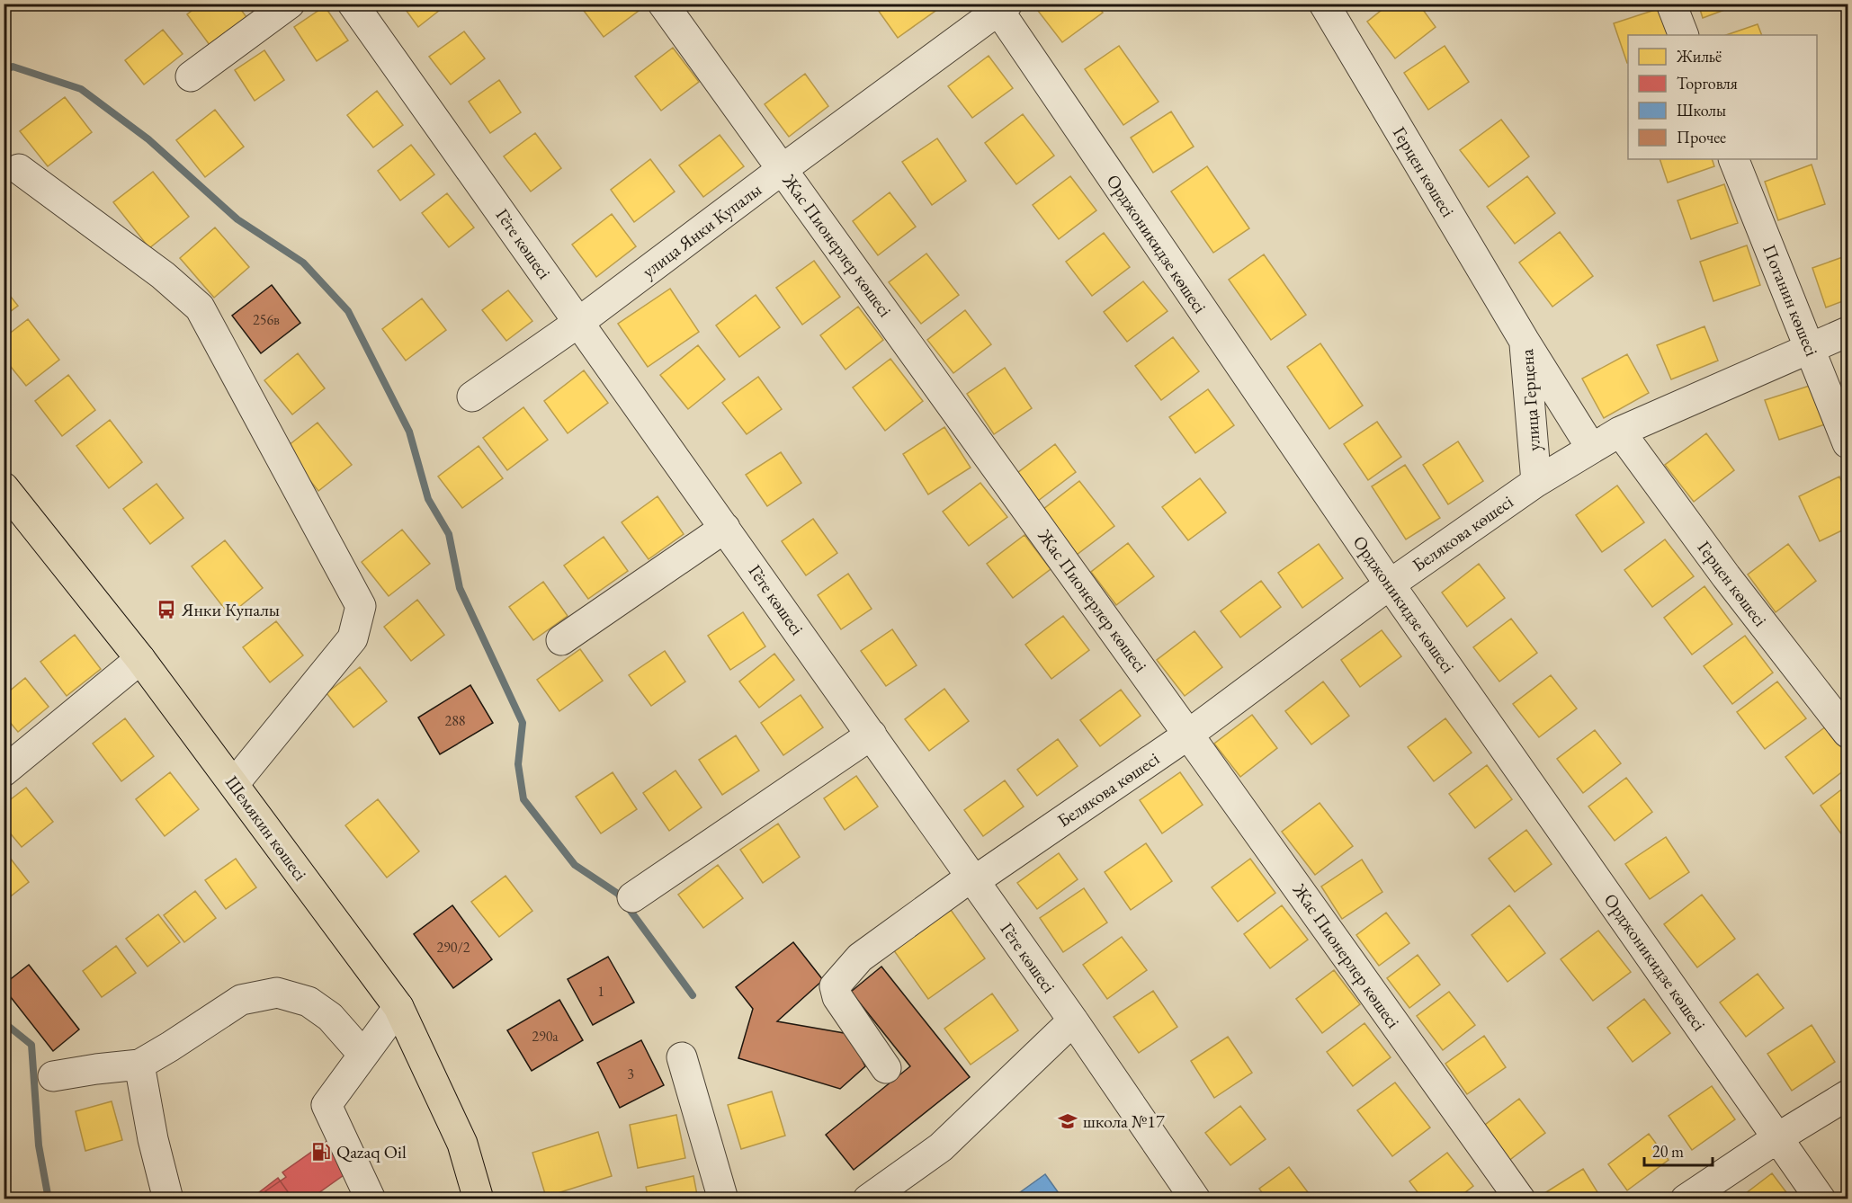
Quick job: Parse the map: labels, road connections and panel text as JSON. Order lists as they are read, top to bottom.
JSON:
{
  "streets": {
    "main road": ["Шемякин көшесі"],
    "street": [
      "Герцен көшесі",
      "улица Янки Купалы",
      "Гёте көшесі",
      "Орджоникидзе көшесі",
      "Жас Пионерлер көшесі",
      "Потанин көшесі",
      "улица Герцена",
      "Белякова көшесі"
    ]
  },
  "crossings": [
    ["Герцен көшесі", "улица Герцена"],
    ["Герцен көшесі", "Белякова көшесі"],
    ["улица Янки Купалы", "Гёте көшесі"],
    ["улица Янки Купалы", "Орджоникидзе көшесі"],
    ["улица Янки Купалы", "Жас Пионерлер көшесі"],
    ["Гёте көшесі", "Белякова көшесі"],
    ["Орджоникидзе көшесі", "Белякова көшесі"],
    ["Жас Пионерлер көшесі", "Белякова көшесі"],
    ["Потанин көшесі", "Белякова көшесі"],
    ["улица Герцена", "Белякова көшесі"]
  ],
  "places": {
    "bus stop": ["Янки Купалы"],
    "school or university": ["школа №17"],
    "fuel station": ["Qazaq Oil"]
  },
  "house_numbers": [
    "256в",
    "288",
    "290/2",
    "1",
    "290а",
    "3"
  ],
  "legend": [
    "Жильё",
    "Торговля",
    "Школы",
    "Прочее"
  ],
  "scale_bar": "20 m"
}
